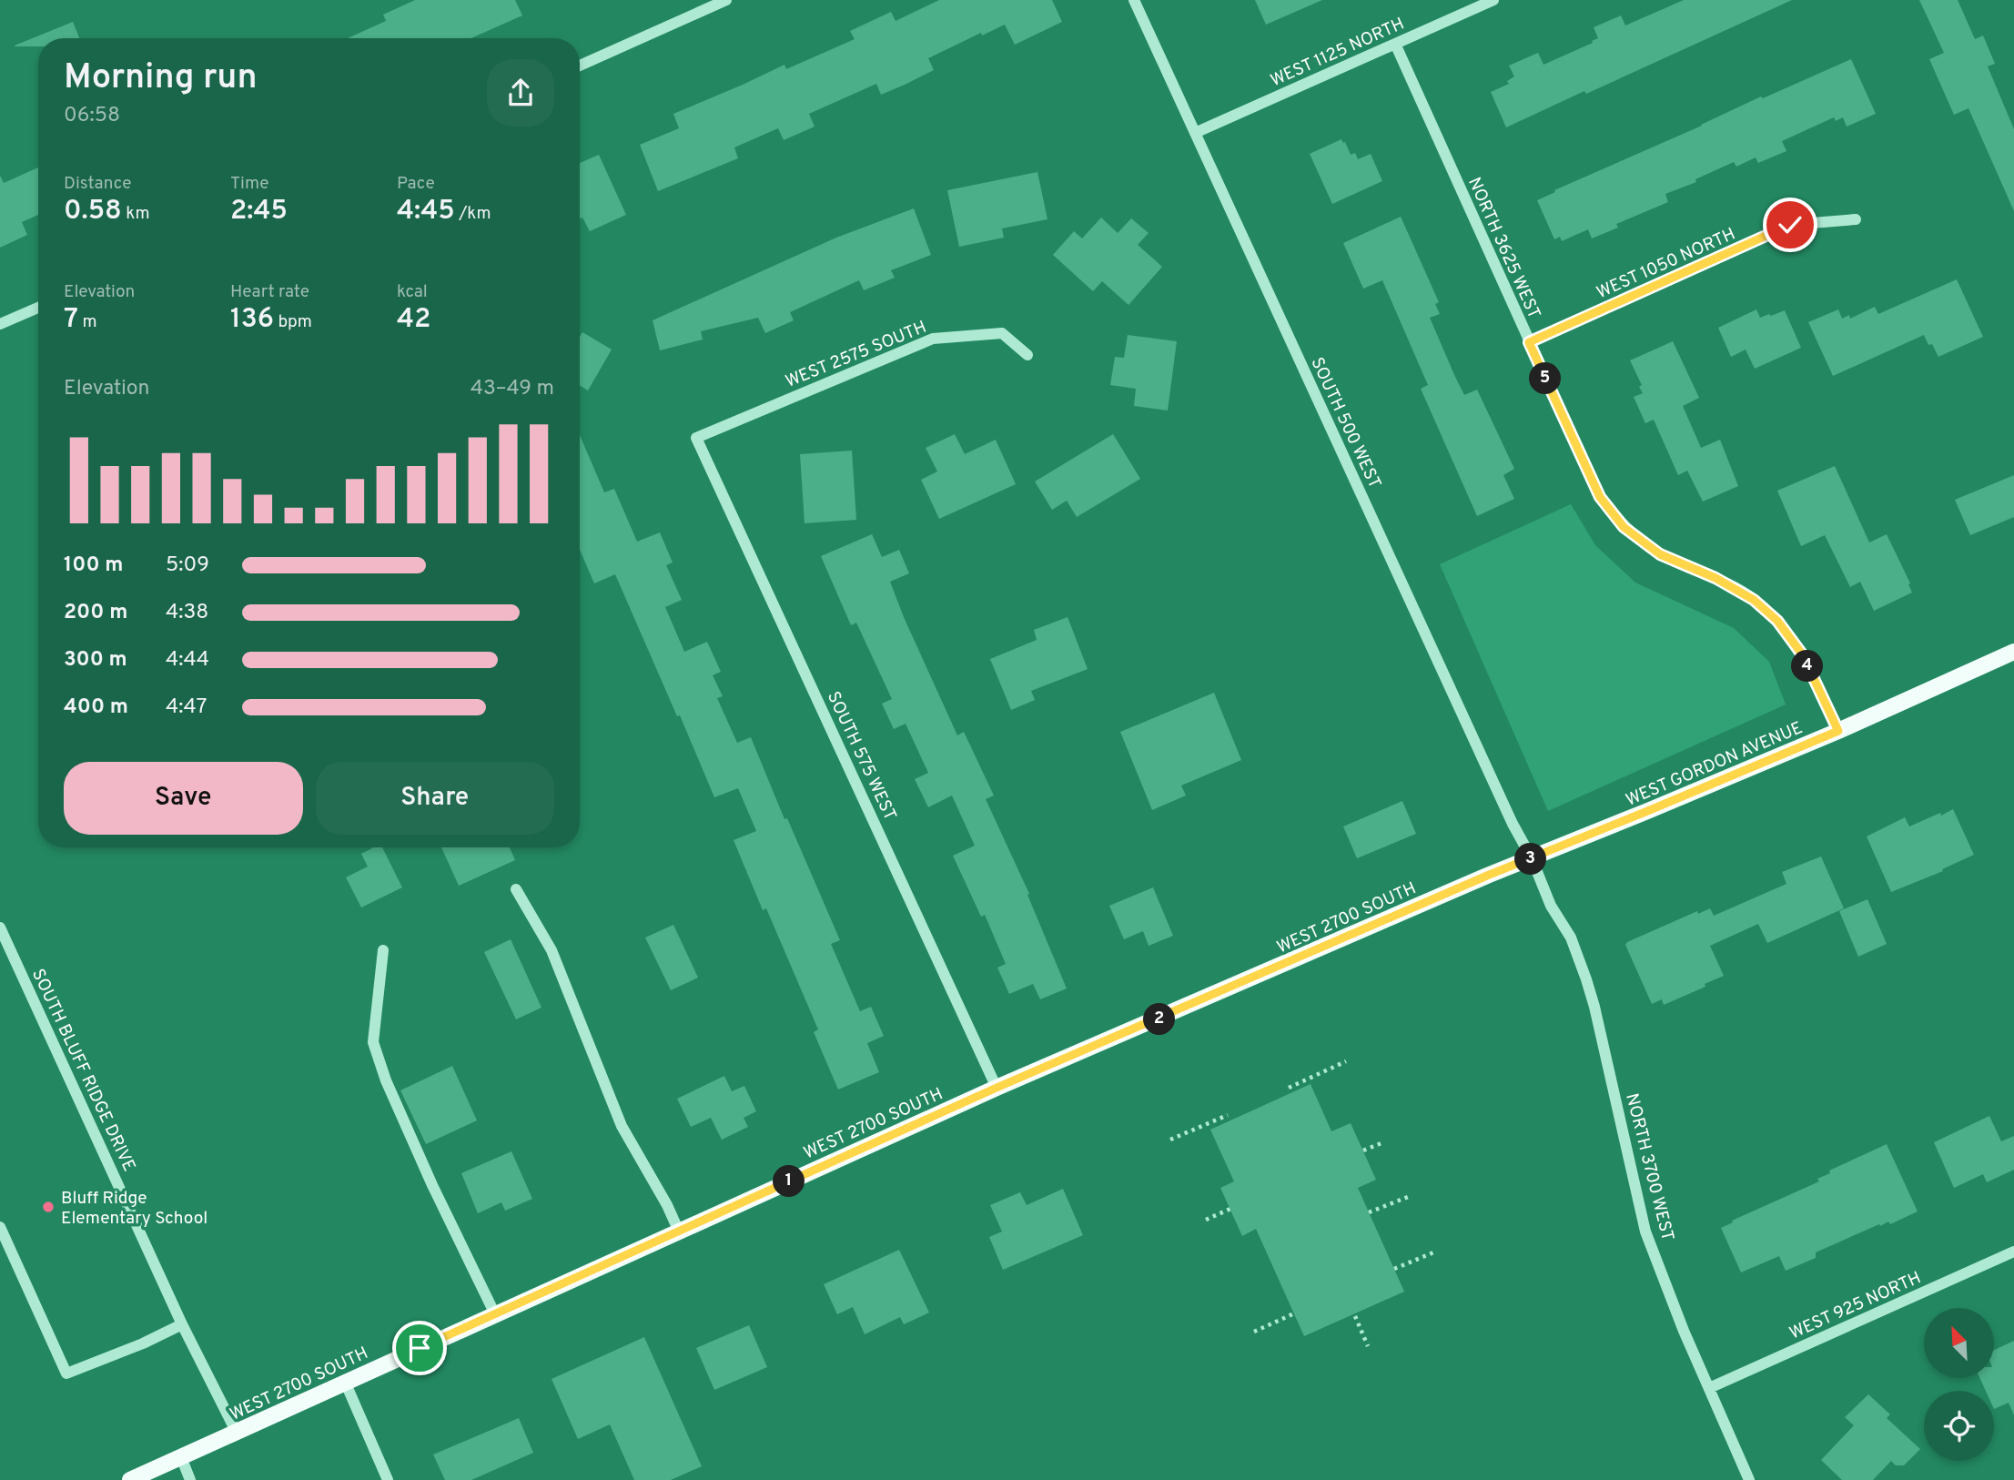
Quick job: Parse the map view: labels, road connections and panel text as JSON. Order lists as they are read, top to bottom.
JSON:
{
  "streets": {
    "main road": ["WEST GORDON AVENUE", "WEST 2700 SOUTH"],
    "street": [
      "WEST 1125 NORTH",
      "NORTH 3625 WEST",
      "WEST 1050 NORTH",
      "WEST 2575 SOUTH",
      "SOUTH 500 WEST",
      "SOUTH 575 WEST",
      "SOUTH BLUFF RIDGE DRIVE",
      "NORTH 3700 WEST",
      "WEST 925 NORTH"
    ]
  },
  "crossings": [
    ["WEST 1125 NORTH", "NORTH 3625 WEST"],
    ["WEST 1125 NORTH", "SOUTH 500 WEST"],
    ["NORTH 3625 WEST", "WEST 1050 NORTH"],
    ["NORTH 3625 WEST", "WEST GORDON AVENUE"],
    ["WEST 2575 SOUTH", "SOUTH 575 WEST"],
    ["SOUTH 500 WEST", "WEST GORDON AVENUE"],
    ["SOUTH 500 WEST", "WEST 2700 SOUTH"],
    ["SOUTH 500 WEST", "NORTH 3700 WEST"],
    ["SOUTH 575 WEST", "WEST 2700 SOUTH"],
    ["WEST GORDON AVENUE", "WEST 2700 SOUTH"],
    ["WEST GORDON AVENUE", "NORTH 3700 WEST"],
    ["WEST 2700 SOUTH", "SOUTH BLUFF RIDGE DRIVE"],
    ["WEST 2700 SOUTH", "NORTH 3700 WEST"],
    ["NORTH 3700 WEST", "WEST 925 NORTH"]
  ],
  "places": ["Bluff Ridge Elementary School"],
  "north": "top left",
  "page": {
    "heading": ["Morning run", "06:58"],
    "stats": [
      ["Distance", "0.58 km"],
      ["Time", "2:45"],
      ["Pace", "4:45 /km"],
      ["Elevation", "7 m"],
      ["Heart rate", "136 bpm"],
      ["kcal", "42"]
    ],
    "pins": [
      "5",
      "4",
      "3",
      "2",
      "1"
    ],
    "chart": ["Elevation", "43–49 m"],
    "list": [
      {
        "name": "100 m",
        "note": "5:09"
      },
      {
        "name": "200 m",
        "note": "4:38"
      },
      {
        "name": "300 m",
        "note": "4:44"
      },
      {
        "name": "400 m",
        "note": "4:47"
      }
    ],
    "buttons": ["Save", "Share"]
  }
}
